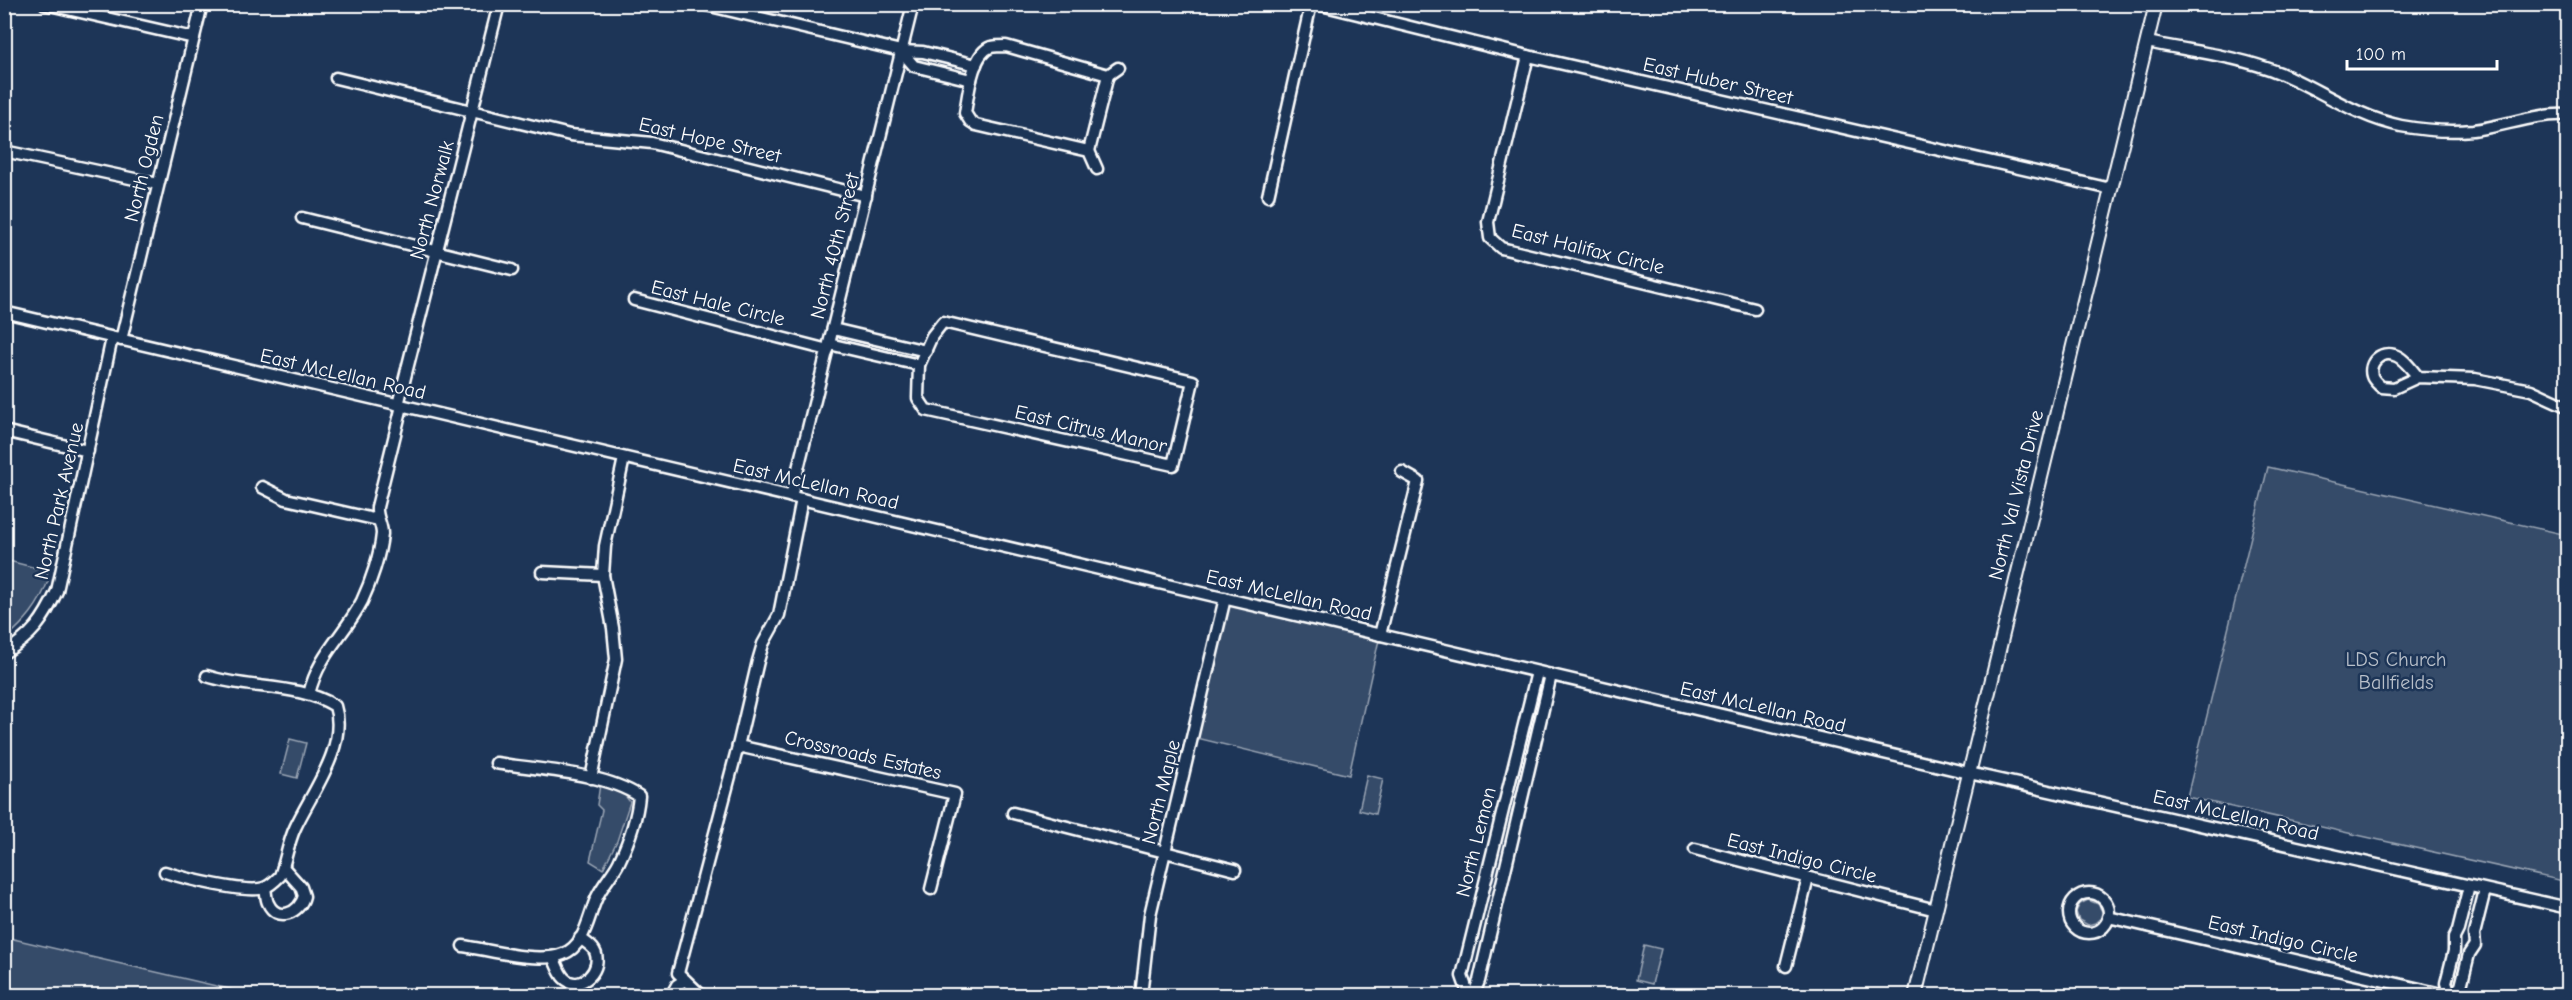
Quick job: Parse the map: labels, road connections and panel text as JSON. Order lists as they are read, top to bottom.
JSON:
{
  "streets": {
    "main road": ["North Val Vista Drive"],
    "street": [
      "East Huber Street",
      "East Hope Street",
      "North Ogden",
      "North Norwalk",
      "North 40th Street",
      "East Halifax Circle",
      "East Hale Circle",
      "East McLellan Road",
      "East Citrus Manor",
      "North Park Avenue",
      "Crossroads Estates",
      "North Maple",
      "North Lemon",
      "East Indigo Circle"
    ]
  },
  "crossings": [
    ["East Huber Street", "East Halifax Circle"],
    ["East Huber Street", "North Val Vista Drive"],
    ["East Hope Street", "North Norwalk"],
    ["East Hope Street", "North 40th Street"],
    ["North Ogden", "East McLellan Road"],
    ["North Ogden", "North Park Avenue"],
    ["North Norwalk", "East McLellan Road"],
    ["North 40th Street", "East Hale Circle"],
    ["North 40th Street", "East McLellan Road"],
    ["East McLellan Road", "North Val Vista Drive"],
    ["East McLellan Road", "North Park Avenue"],
    ["East McLellan Road", "North Maple"],
    ["East McLellan Road", "North Lemon"],
    ["North Val Vista Drive", "East Indigo Circle"]
  ],
  "parks": ["LDS Church Ballfields"],
  "scale_bar": "100 m"
}
